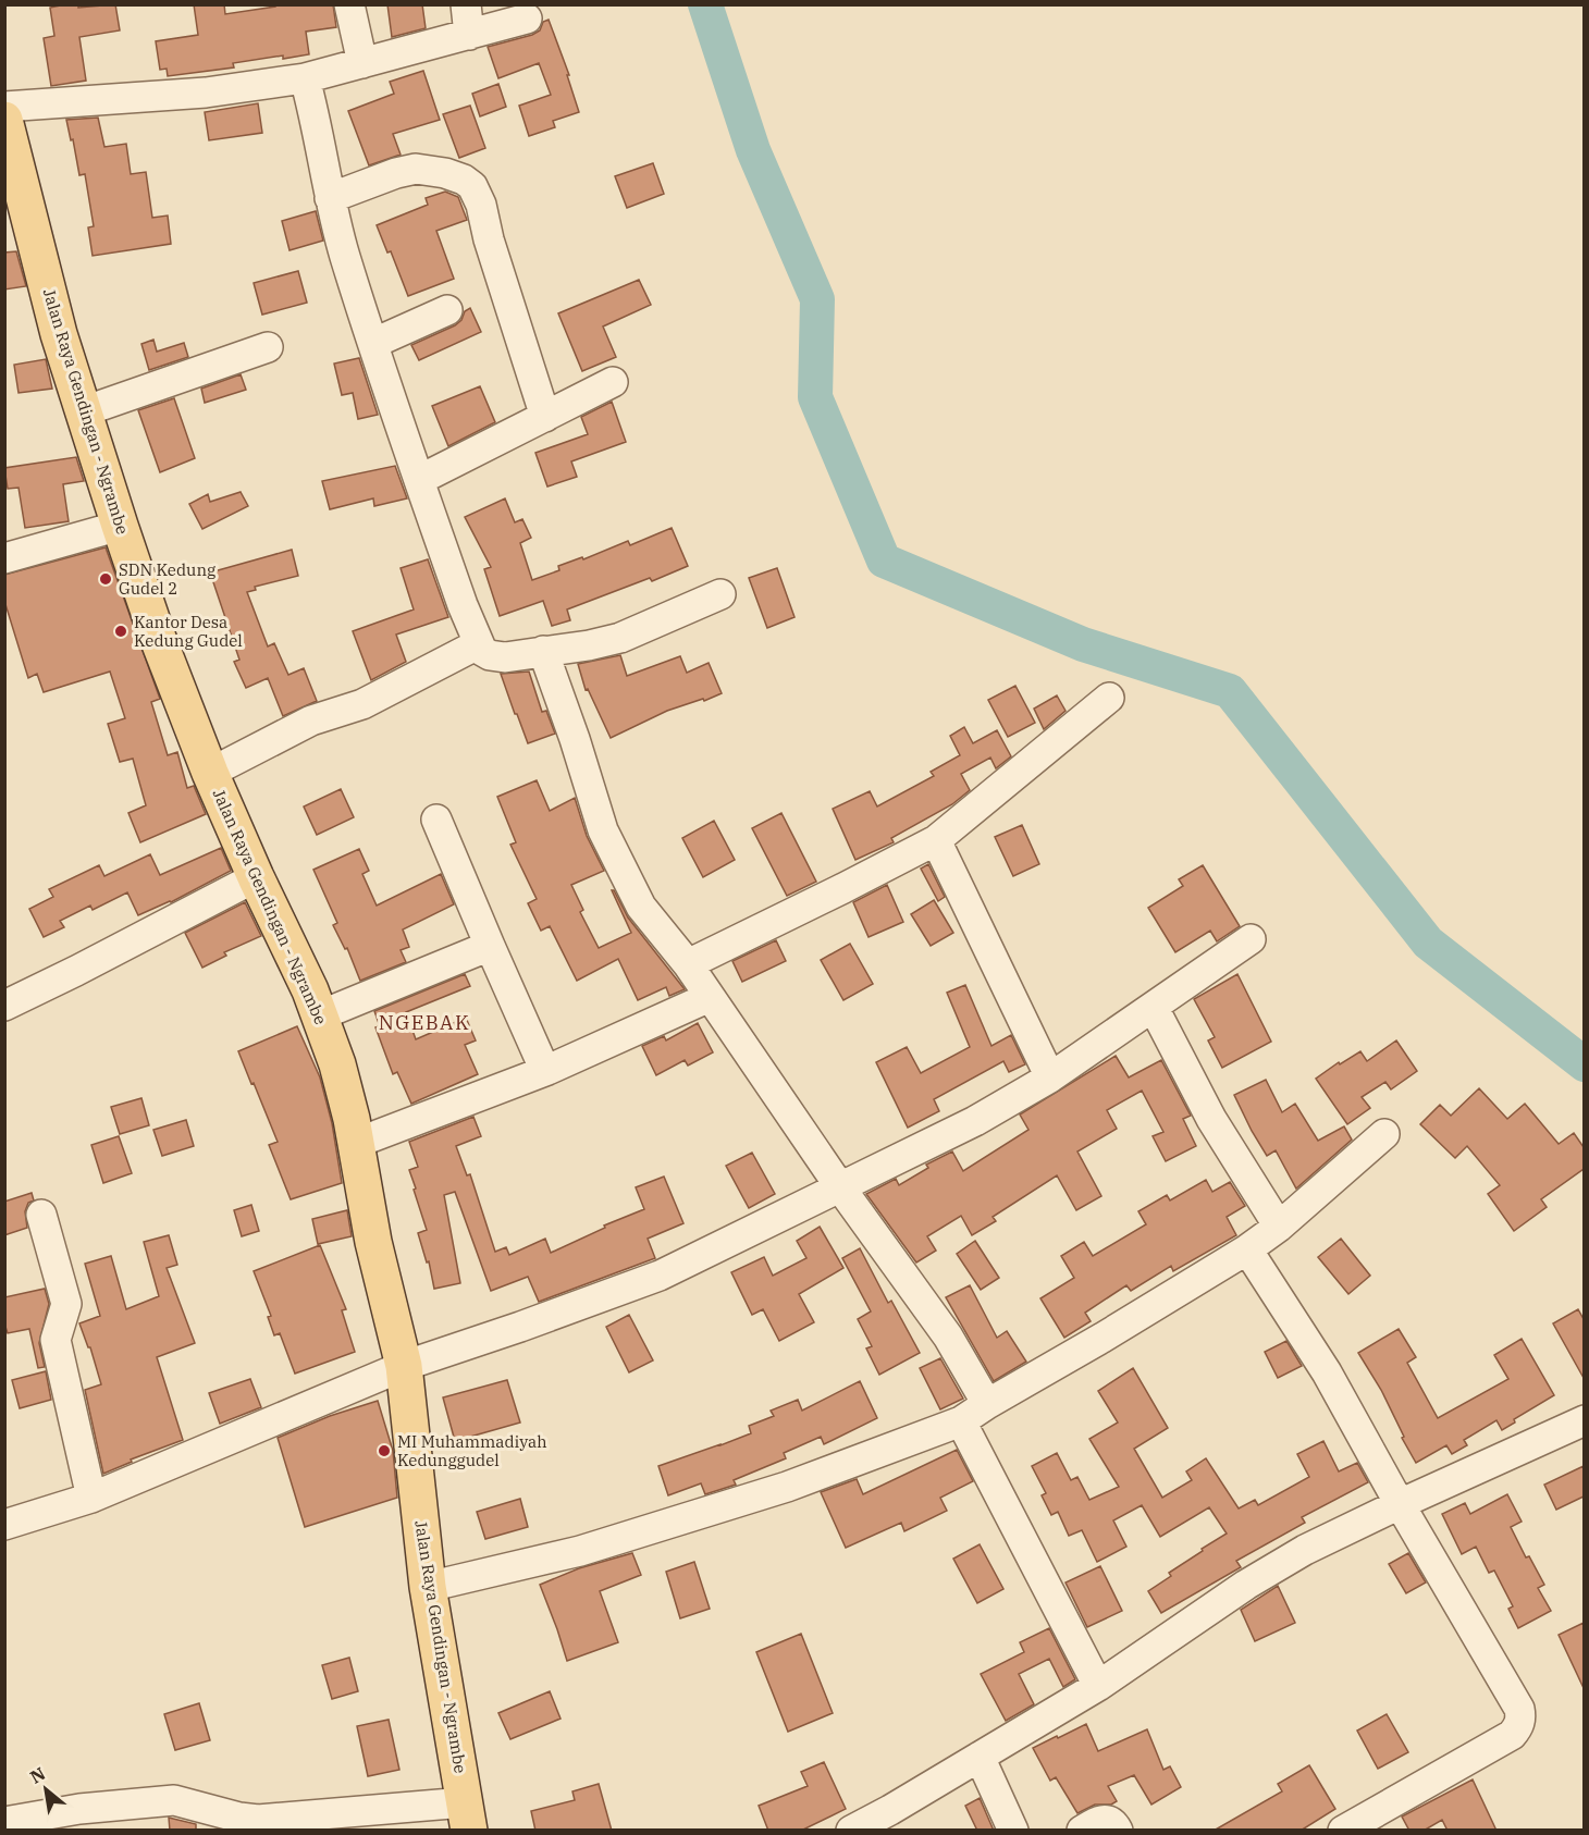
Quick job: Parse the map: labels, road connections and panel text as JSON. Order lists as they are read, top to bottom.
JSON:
{
  "streets": {
    "main road": ["Jalan Raya Gendingan - Ngrambe"]
  },
  "districts": ["NGEBAK"],
  "places": ["SDN Kedung Gudel 2", "Kantor Desa Kedung Gudel", "MI Muhammadiyah Kedunggudel"],
  "north": "top left"
}
